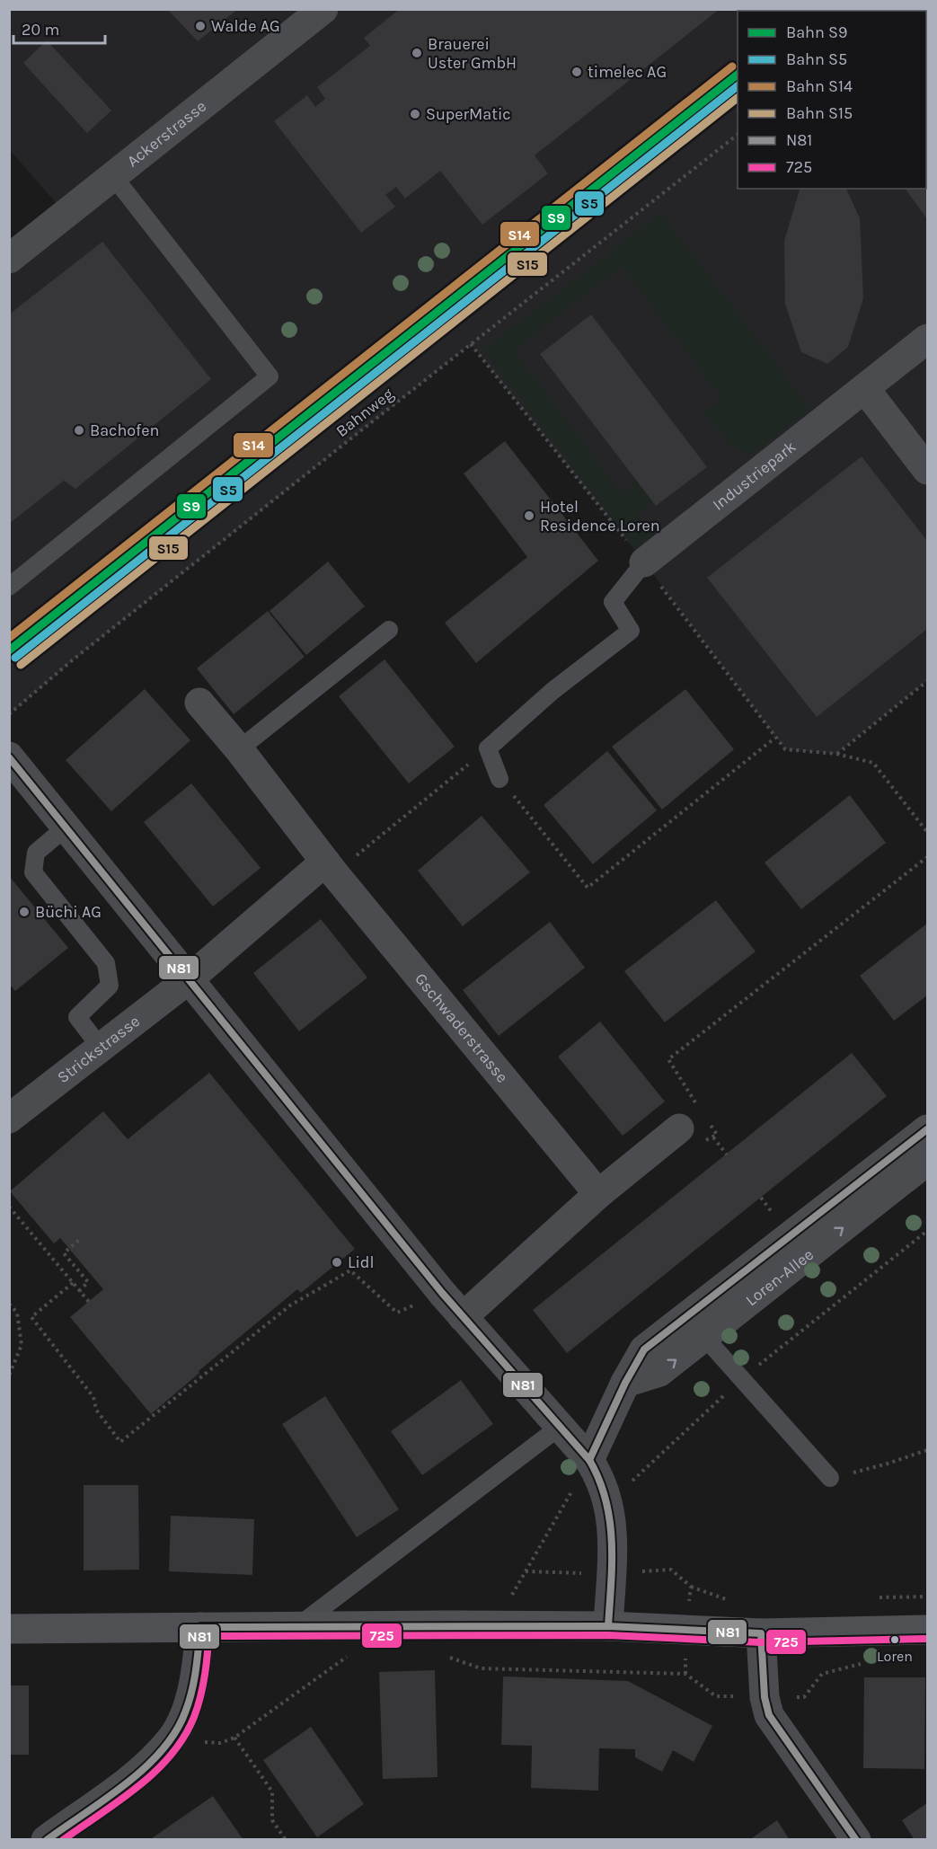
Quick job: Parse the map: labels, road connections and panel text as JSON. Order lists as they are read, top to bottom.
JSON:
{
  "streets": {
    "street": [
      "Ackerstrasse",
      "Industriepark",
      "Gschwaderstrasse",
      "Strickstrasse",
      "Loren-Allee"
    ],
    "path": ["Bahnweg"]
  },
  "places": [
    "Walde AG",
    "Brauerei Uster GmbH",
    "timelec AG",
    "SuperMatic",
    "Bachofen",
    "Hotel Residence Loren",
    "Büchi AG",
    "Lidl",
    "Loren"
  ],
  "lines": [
    "rail line S14",
    "rail line S9",
    "rail line S5",
    "rail line S15",
    "transit line N81",
    "transit line 725"
  ],
  "legend": [
    "Bahn S9",
    "Bahn S5",
    "Bahn S14",
    "Bahn S15",
    "N81",
    "725"
  ],
  "scale_bar": "20 m"
}
